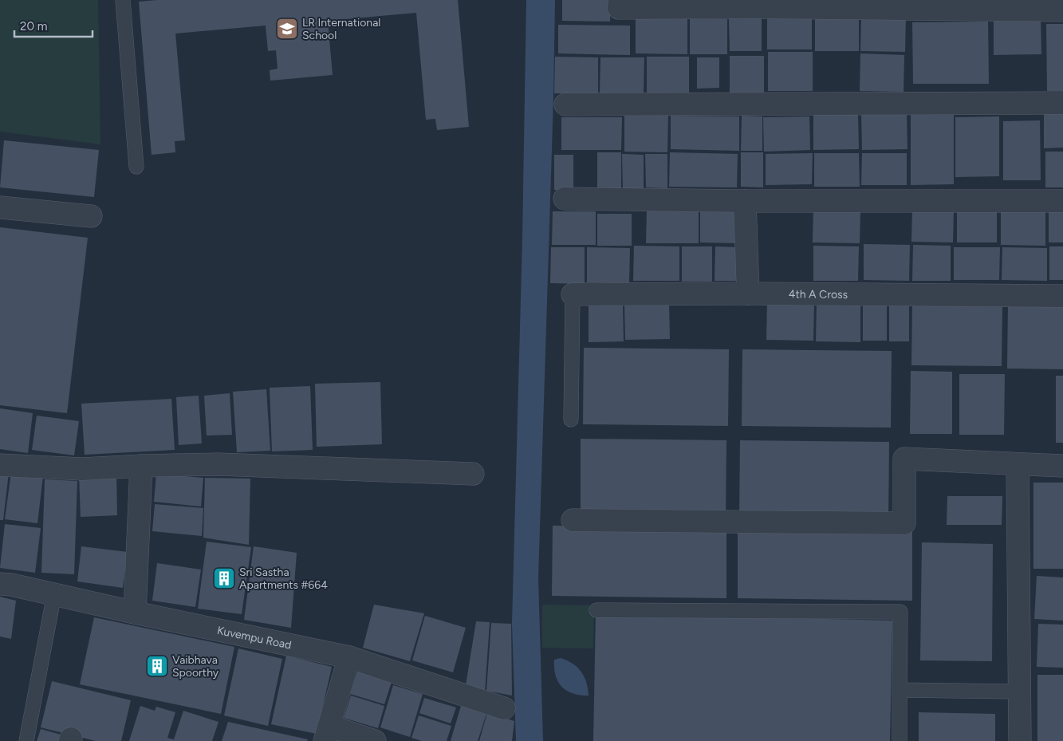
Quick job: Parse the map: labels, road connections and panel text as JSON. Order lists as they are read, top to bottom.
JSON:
{
  "streets": {
    "street": ["4th A Cross", "Kuvempu Road"]
  },
  "places": {
    "school or university": ["LR International School"],
    "building": ["Sri Sastha Apartments #664", "Vaibhava Spoorthy"]
  },
  "scale_bar": "20 m"
}
